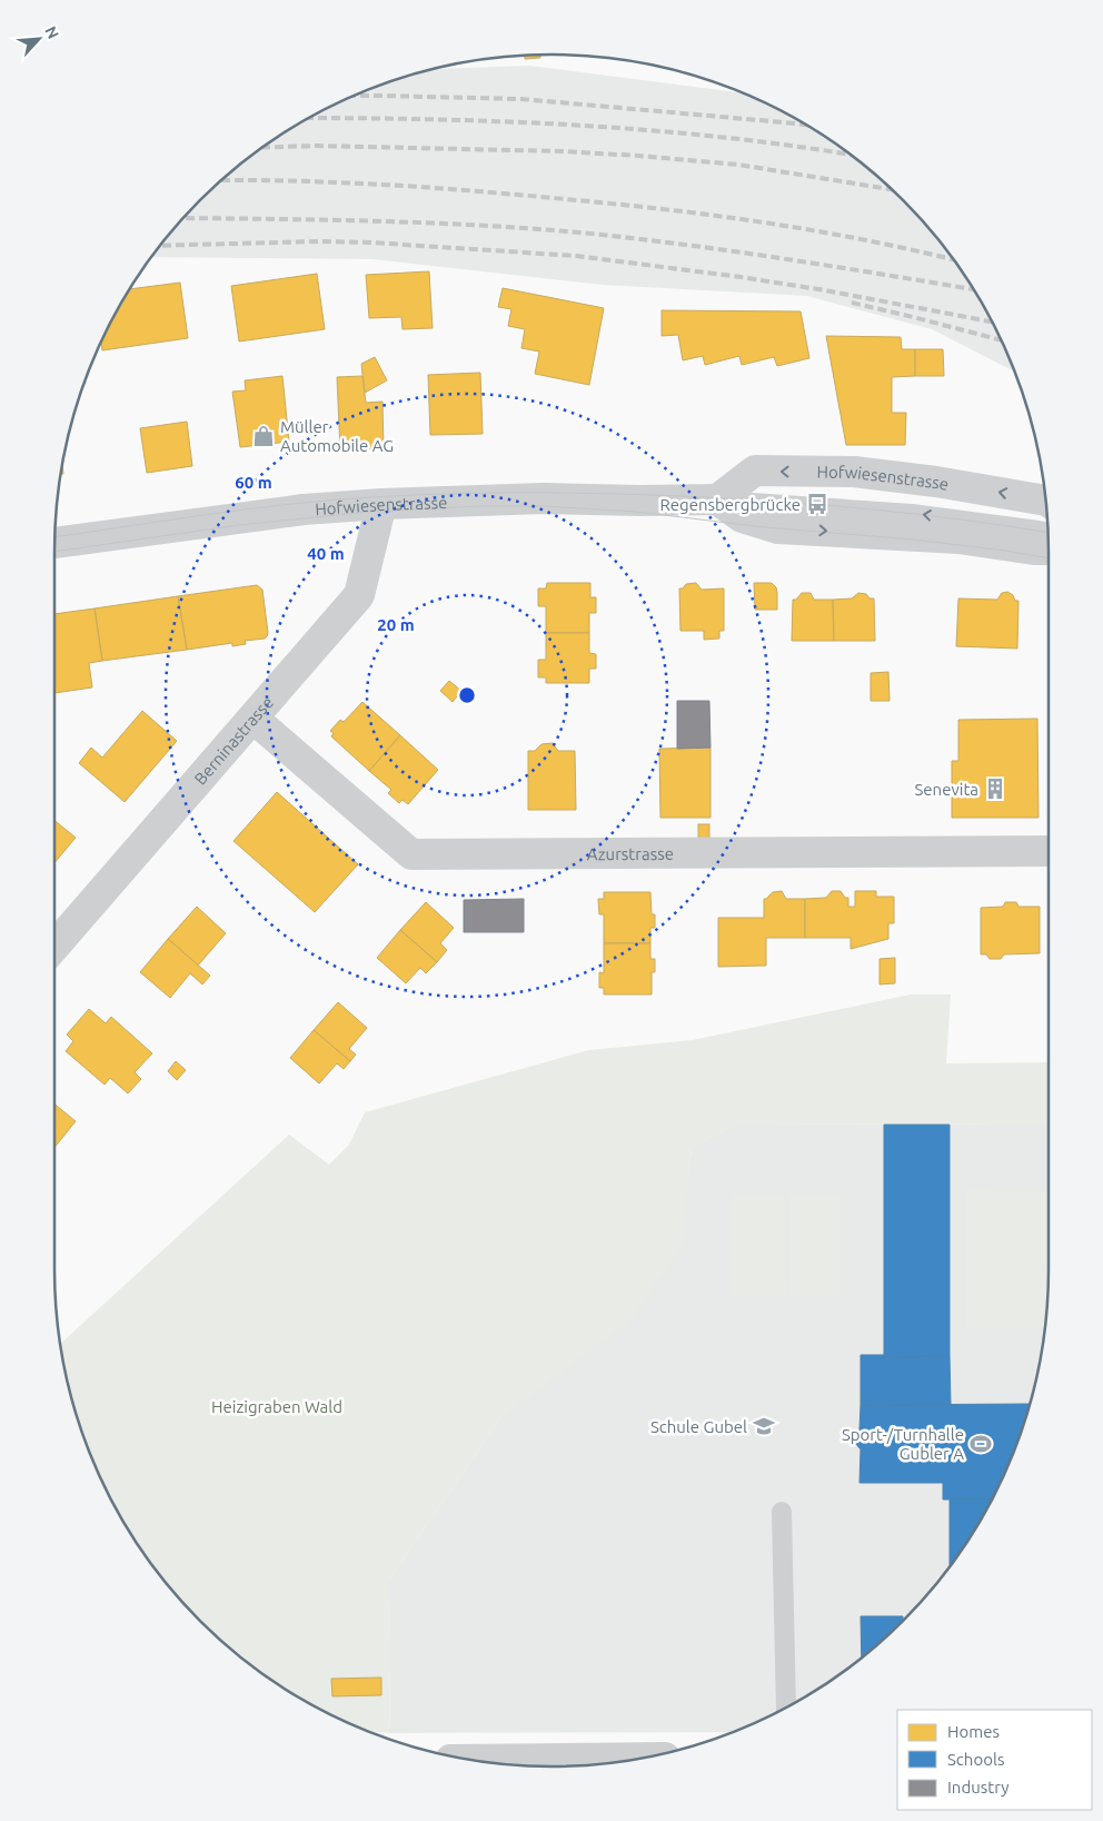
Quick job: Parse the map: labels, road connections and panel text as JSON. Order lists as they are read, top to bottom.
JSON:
{
  "streets": {
    "street": ["Hofwiesenstrasse", "Berninastrasse", "Azurstrasse"]
  },
  "crossings": [
    ["Hofwiesenstrasse", "Berninastrasse"],
    ["Berninastrasse", "Azurstrasse"]
  ],
  "parks": ["Heizigraben Wald"],
  "places": {
    "shop": ["Müller Automobile AG"],
    "bus stop": ["Regensbergbrücke"],
    "building": ["Senevita"],
    "school or university": ["Schule Gubel"],
    "sports": ["Sport-/Turnhalle Gubler A"]
  },
  "legend": ["Homes", "Schools", "Industry"],
  "north": "top right",
  "rings": ["60 m", "40 m", "20 m"]
}
